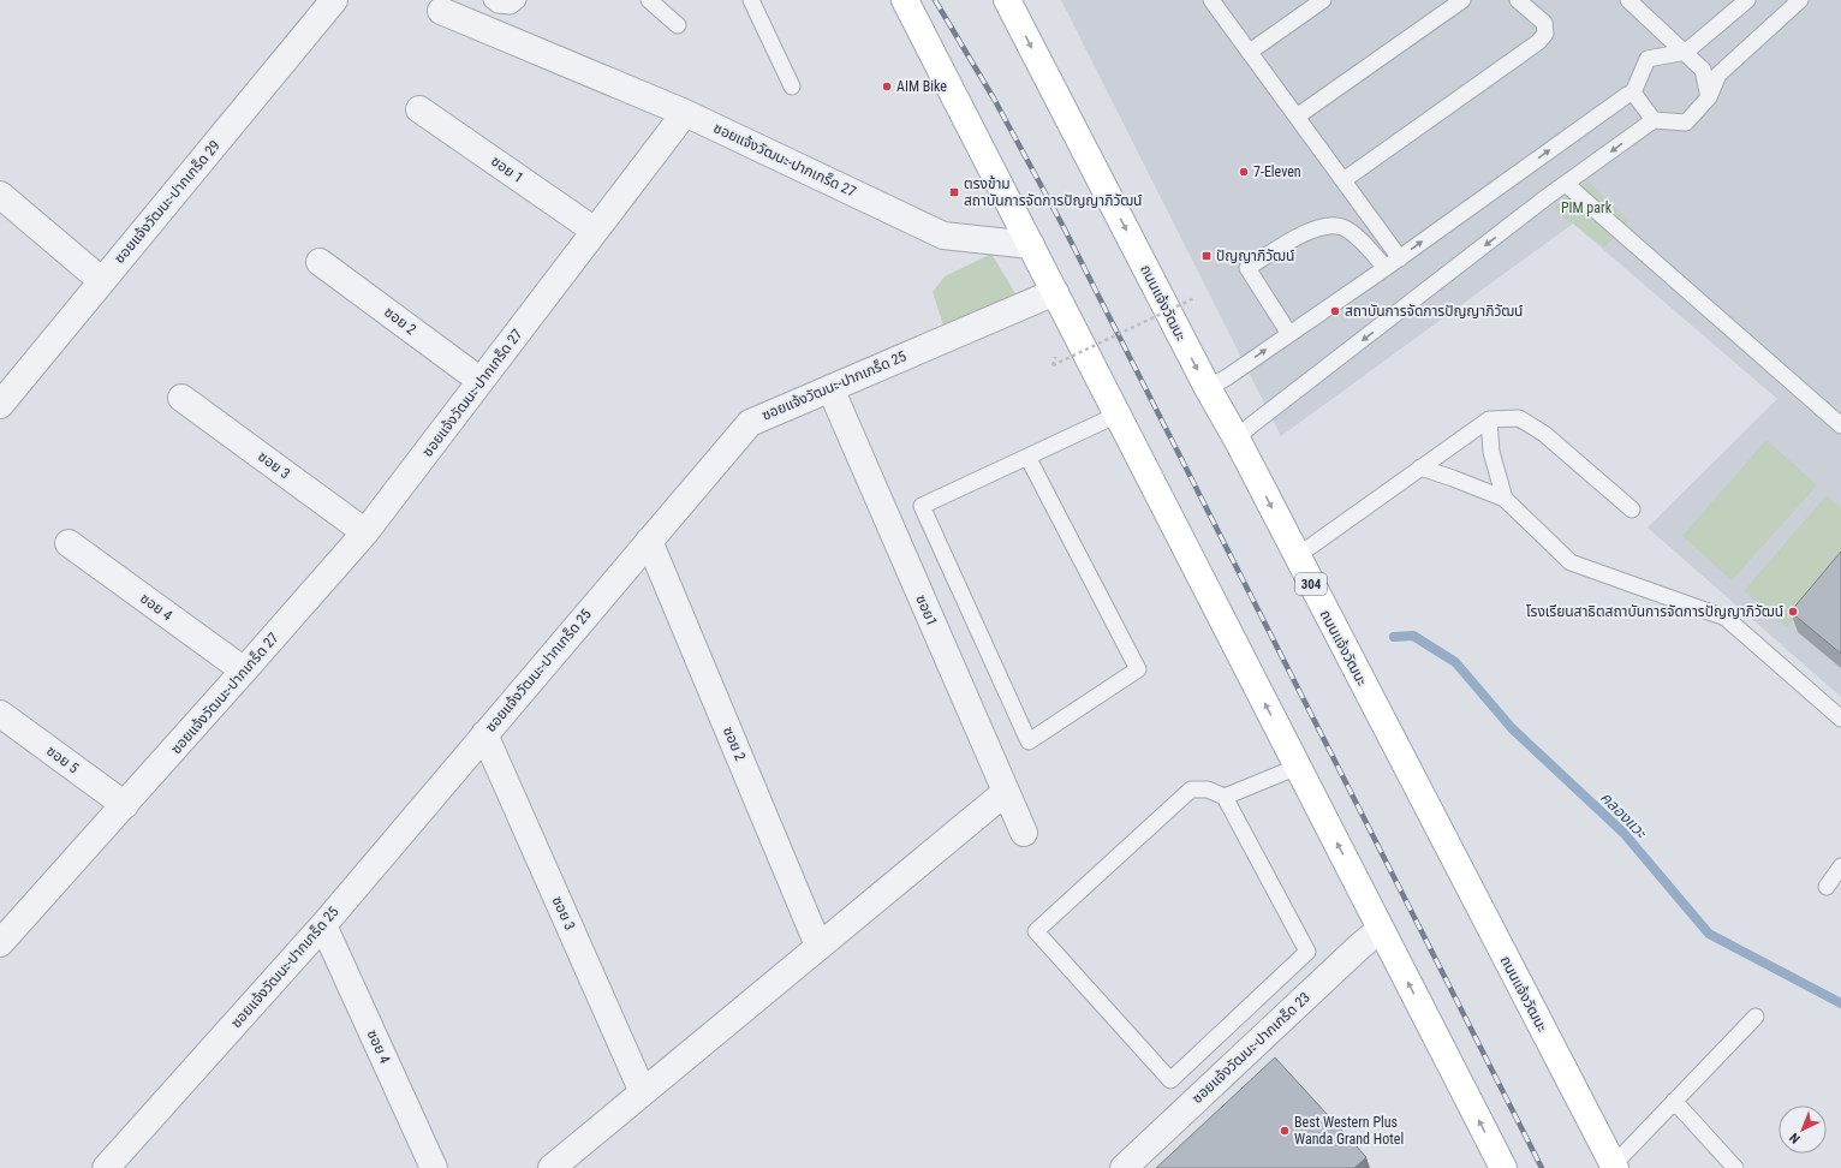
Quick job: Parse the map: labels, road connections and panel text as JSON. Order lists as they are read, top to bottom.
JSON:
{
  "streets": {
    "main road": ["ถนนแจ้งวัฒนะ", "304"],
    "street": [
      "ซอยแจ้งวัฒนะ-ปากเกร็ด 27",
      "ซอย 1",
      "ซอยแจ้งวัฒนะ-ปากเกร็ด 29",
      "ซอย 2",
      "ซอยแจ้งวัฒนะ-ปากเกร็ด 25",
      "ซอย 3",
      "ซอย 4",
      "ซอย1",
      "ซอย 5",
      "ซอยแจ้งวัฒนะ-ปากเกร็ด 23"
    ]
  },
  "crossings": [
    ["ซอยแจ้งวัฒนะ-ปากเกร็ด 27", "ซอย 1"],
    ["ซอยแจ้งวัฒนะ-ปากเกร็ด 27", "ซอย 2"],
    ["ซอยแจ้งวัฒนะ-ปากเกร็ด 27", "ซอย 3"],
    ["ซอยแจ้งวัฒนะ-ปากเกร็ด 27", "ซอย 4"],
    ["ซอยแจ้งวัฒนะ-ปากเกร็ด 27", "ซอย 5"],
    ["ซอย 2", "ซอยแจ้งวัฒนะ-ปากเกร็ด 25"],
    ["ซอยแจ้งวัฒนะ-ปากเกร็ด 25", "ซอย 3"],
    ["ซอยแจ้งวัฒนะ-ปากเกร็ด 25", "ซอย 4"],
    ["ซอยแจ้งวัฒนะ-ปากเกร็ด 25", "ซอย1"]
  ],
  "water": ["คลองแวะ"],
  "parks": ["PIM park"],
  "places": {
    "other": [
      "AIM Bike",
      "7-Eleven",
      "สถาบันการจัดการปัญญาภิวัฒน์",
      "โรงเรียนสาธิตสถาบันการจัดการปัญญาภิวัฒน์",
      "Best Western Plus Wanda Grand Hotel"
    ],
    "transit": ["ตรงข้าม สถาบันการจัดการปัญญาภิวัฒน์", "ปัญญาภิวัฒน์"]
  },
  "north": "bottom left"
}
